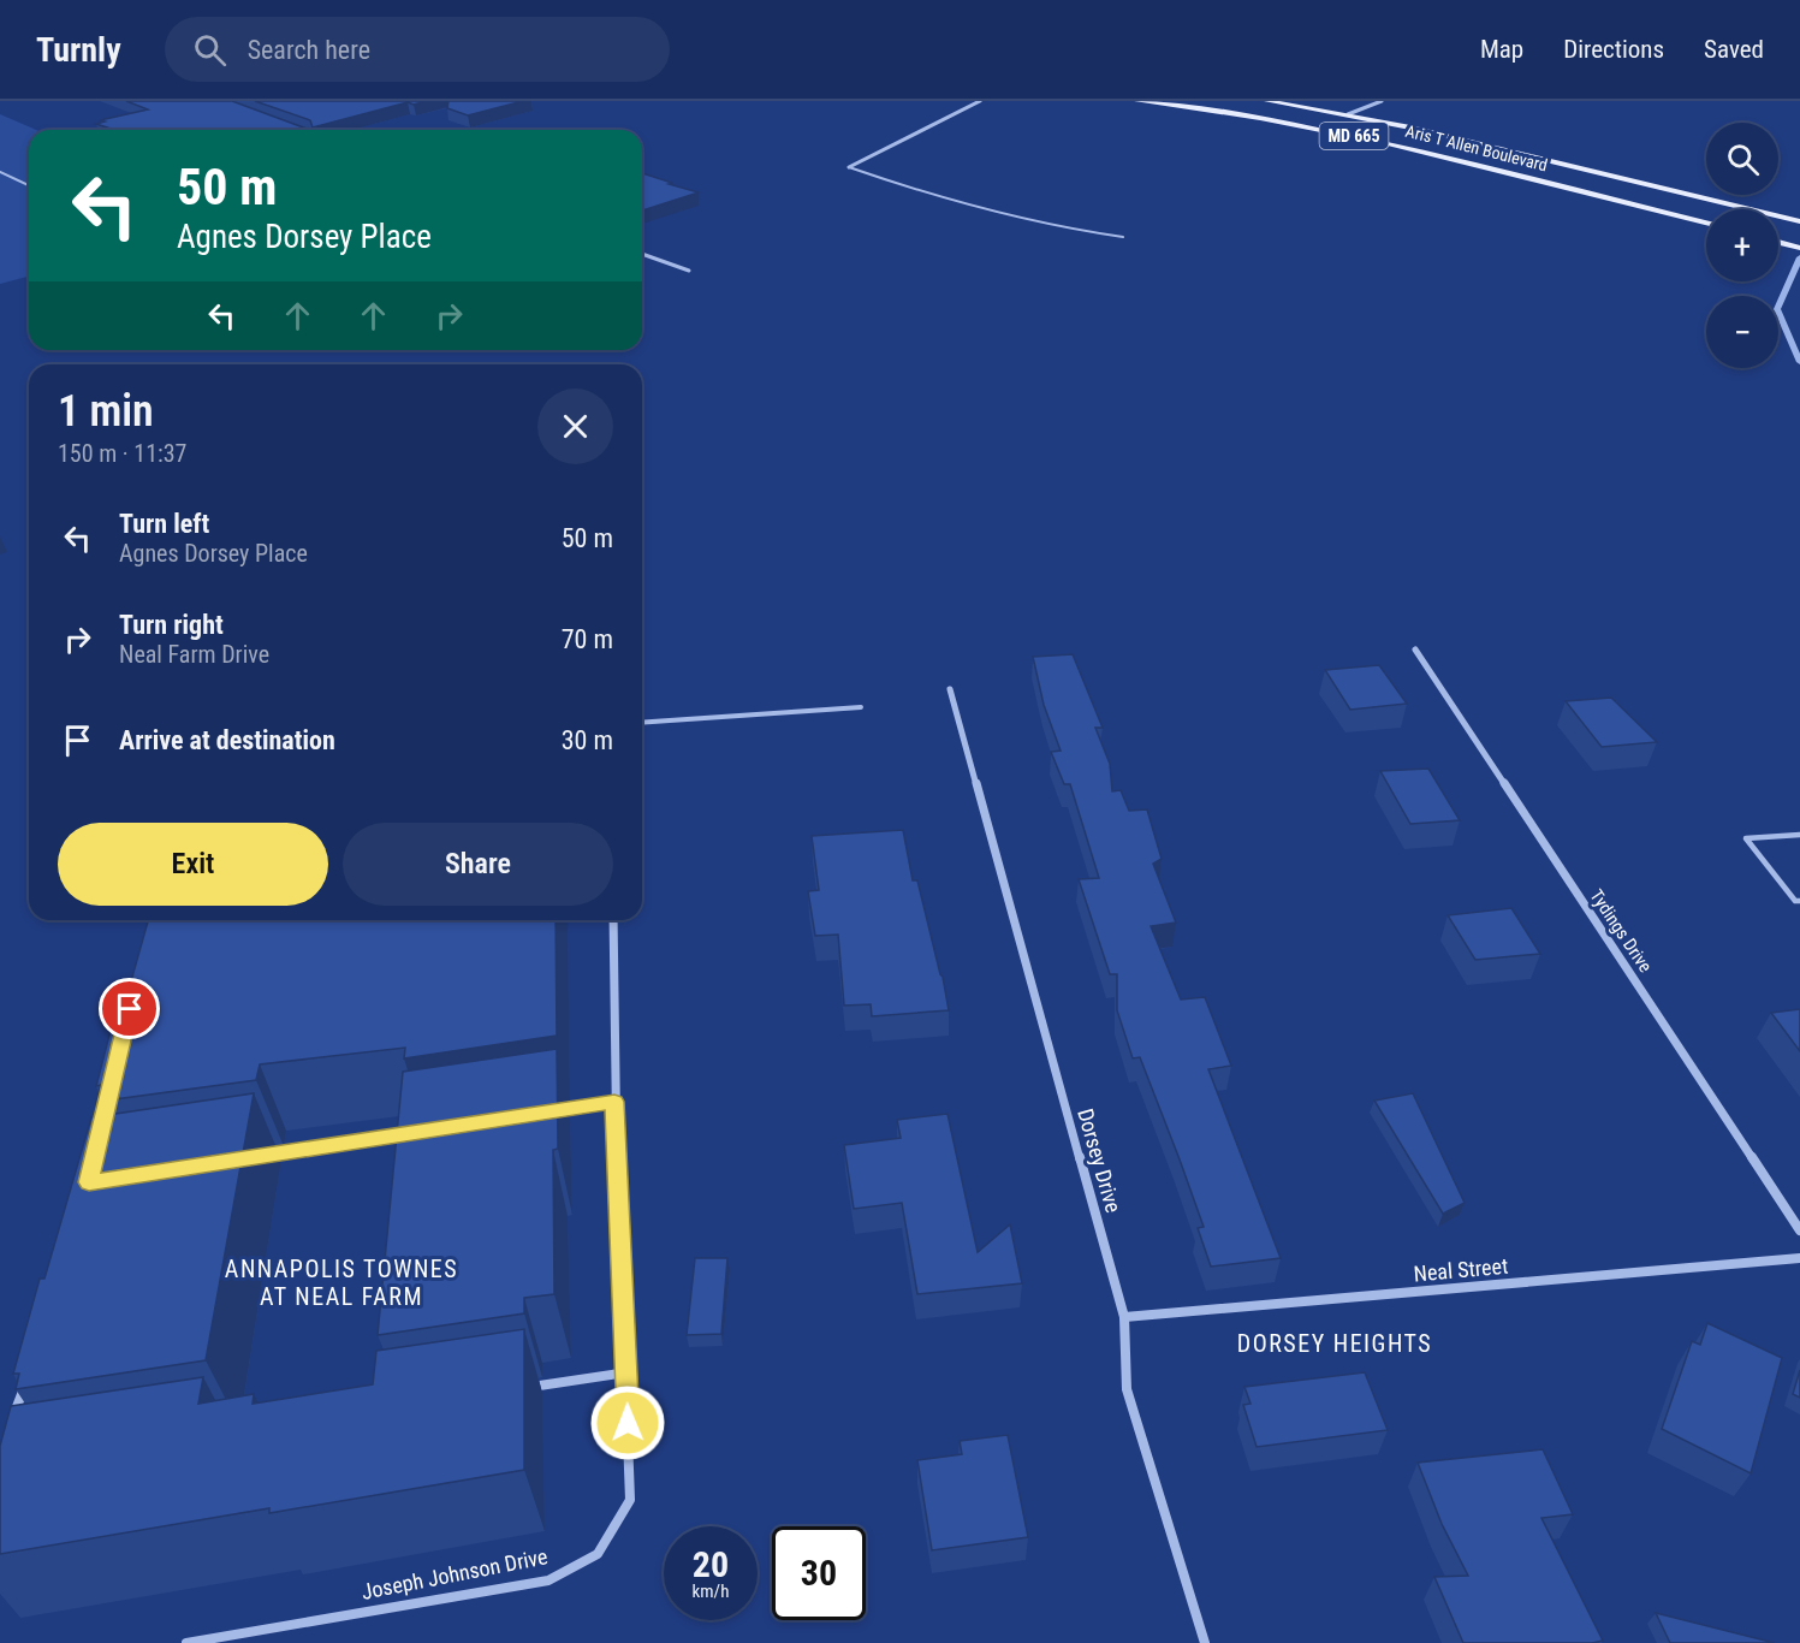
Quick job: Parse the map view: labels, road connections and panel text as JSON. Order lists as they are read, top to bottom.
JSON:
{
  "streets": {
    "main road": ["MD 665", "Aris T Allen Boulevard"],
    "street": [
      "Tydings Drive",
      "Dorsey Drive",
      "Neal Street",
      "Joseph Johnson Drive"
    ]
  },
  "crossings": [
    ["Dorsey Drive", "Neal Street"]
  ],
  "districts": ["ANNAPOLIS TOWNES AT NEAL FARM", "DORSEY HEIGHTS"],
  "page": {
    "header": "Turnly",
    "search": "Search here",
    "nav": ["Map", "Directions", "Saved"],
    "map_buttons": ["+", "−"],
    "turn": ["50 m", "Agnes Dorsey Place"],
    "heading": ["1 min", "150 m · 11:37"],
    "list": [
      {
        "name": "Turn left",
        "note": "Agnes Dorsey Place",
        "value": "50 m"
      },
      {
        "name": "Turn right",
        "note": "Neal Farm Drive",
        "value": "70 m"
      },
      {
        "name": "Arrive at destination",
        "value": "30 m"
      }
    ],
    "buttons": ["Exit", "Share"],
    "speed": "20 km/h",
    "limit": "30"
  }
}
